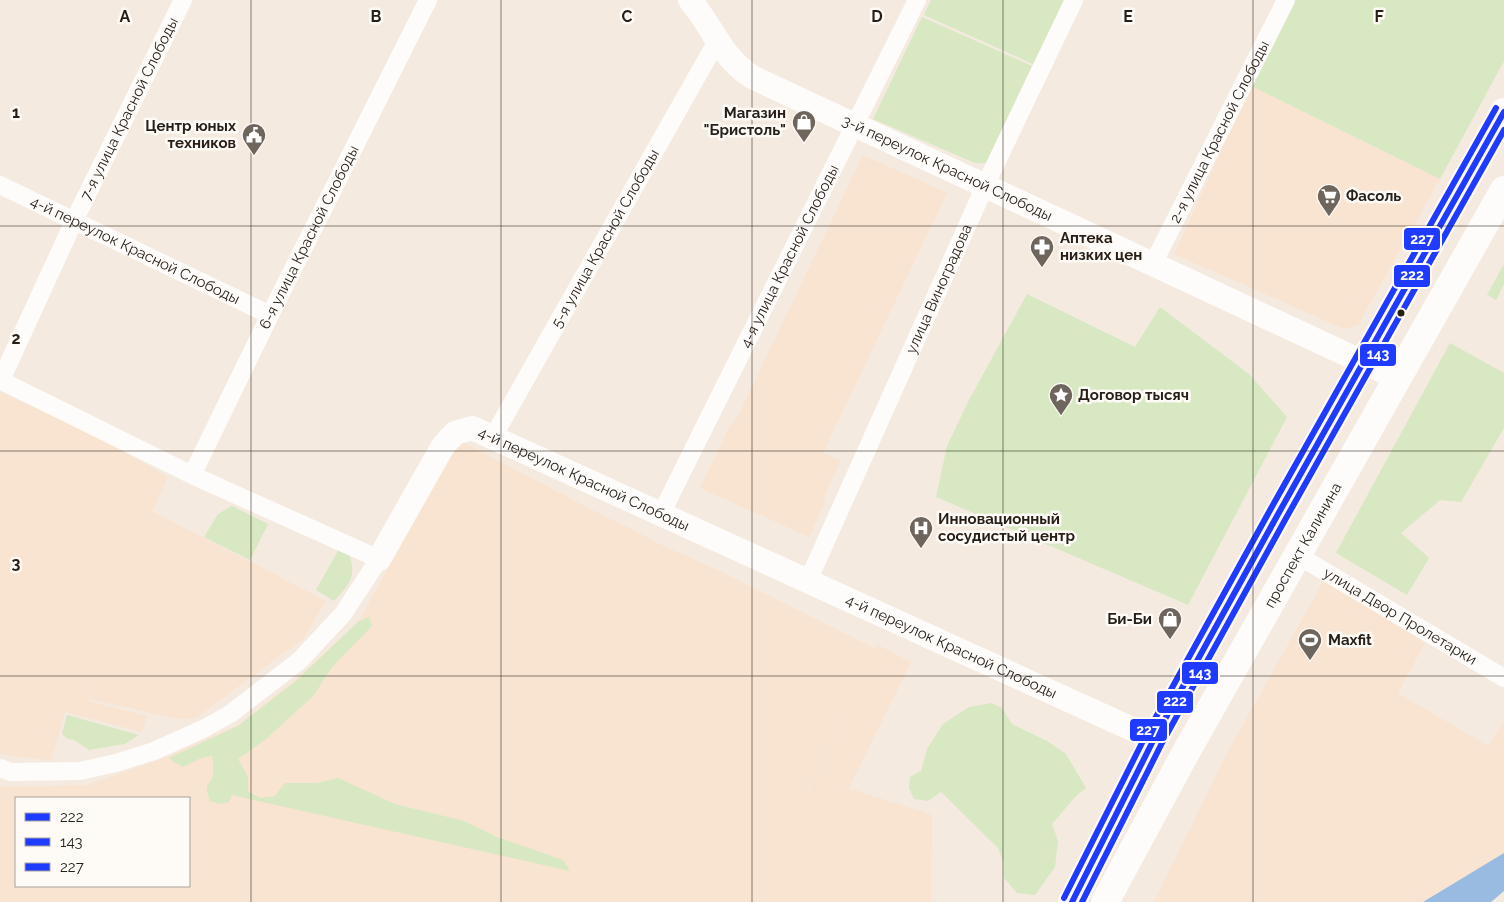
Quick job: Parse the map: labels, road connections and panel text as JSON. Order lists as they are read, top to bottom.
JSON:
{
  "streets": {
    "main road": ["проспект Калинина"],
    "street": [
      "7-я улица Красной Слободы",
      "2-я улица Красной Слободы",
      "3-й переулок Красной Слободы",
      "6-я улица Красной Слободы",
      "5-я улица Красной Слободы",
      "4-й переулок Красной Слободы",
      "4-я улица Красной Слободы",
      "улица Виноградова",
      "улица Двор Пролетарки"
    ]
  },
  "crossings": [
    ["7-я улица Красной Слободы", "4-й переулок Красной Слободы"],
    ["2-я улица Красной Слободы", "3-й переулок Красной Слободы"],
    ["3-й переулок Красной Слободы", "5-я улица Красной Слободы"],
    ["3-й переулок Красной Слободы", "4-я улица Красной Слободы"],
    ["3-й переулок Красной Слободы", "улица Виноградова"],
    ["3-й переулок Красной Слободы", "проспект Калинина"],
    ["6-я улица Красной Слободы", "4-й переулок Красной Слободы"],
    ["5-я улица Красной Слободы", "4-й переулок Красной Слободы"],
    ["4-й переулок Красной Слободы", "4-я улица Красной Слободы"],
    ["4-й переулок Красной Слободы", "улица Виноградова"],
    ["проспект Калинина", "улица Двор Пролетарки"]
  ],
  "places": {
    "shop": ["Магазин \"Бристоль\"", "Би-Би"],
    "public building": ["Центр юных техников"],
    "supermarket": ["Фасоль"],
    "pharmacy": ["Аптека низких цен"],
    "place": ["Договор тысяч"],
    "hospital": ["Инновационный сосудистый центр"],
    "sports": ["Maxfit"]
  },
  "lines": ["transit line 227", "transit line 222", "transit line 143"],
  "legend": ["222", "143", "227"],
  "grid": {
    "columns": [
      "A",
      "B",
      "C",
      "D",
      "E",
      "F"
    ],
    "rows": ["1", "2", "3"]
  }
}
